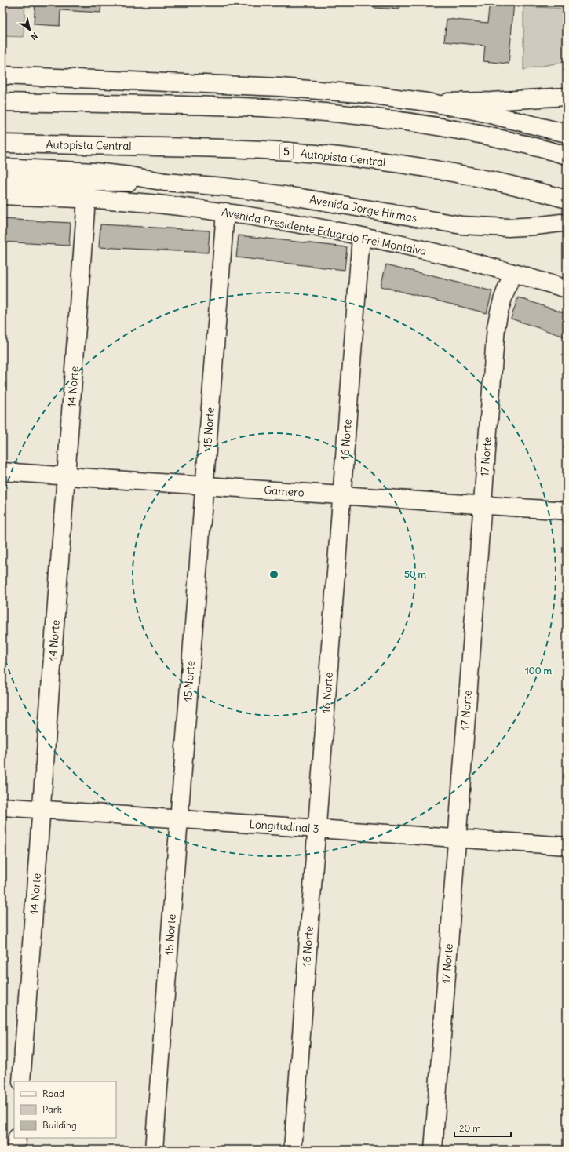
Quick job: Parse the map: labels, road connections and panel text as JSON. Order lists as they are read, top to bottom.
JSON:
{
  "streets": {
    "main road": [
      "Autopista Central",
      "5",
      "Avenida Jorge Hirmas",
      "Avenida Presidente Eduardo Frei Montalva",
      "14 Norte",
      "15 Norte",
      "16 Norte",
      "17 Norte",
      "Gamero",
      "Longitudinal 3"
    ]
  },
  "crossings": [
    ["Avenida Presidente Eduardo Frei Montalva", "14 Norte"],
    ["Avenida Presidente Eduardo Frei Montalva", "15 Norte"],
    ["Avenida Presidente Eduardo Frei Montalva", "16 Norte"],
    ["Avenida Presidente Eduardo Frei Montalva", "17 Norte"],
    ["14 Norte", "Gamero"],
    ["14 Norte", "Longitudinal 3"],
    ["15 Norte", "Gamero"],
    ["15 Norte", "Longitudinal 3"],
    ["16 Norte", "Gamero"],
    ["16 Norte", "Longitudinal 3"],
    ["17 Norte", "Gamero"],
    ["17 Norte", "Longitudinal 3"]
  ],
  "legend": ["Road", "Park", "Building"],
  "scale_bar": "20 m",
  "north": "bottom right",
  "rings": ["50 m", "100 m"]
}
